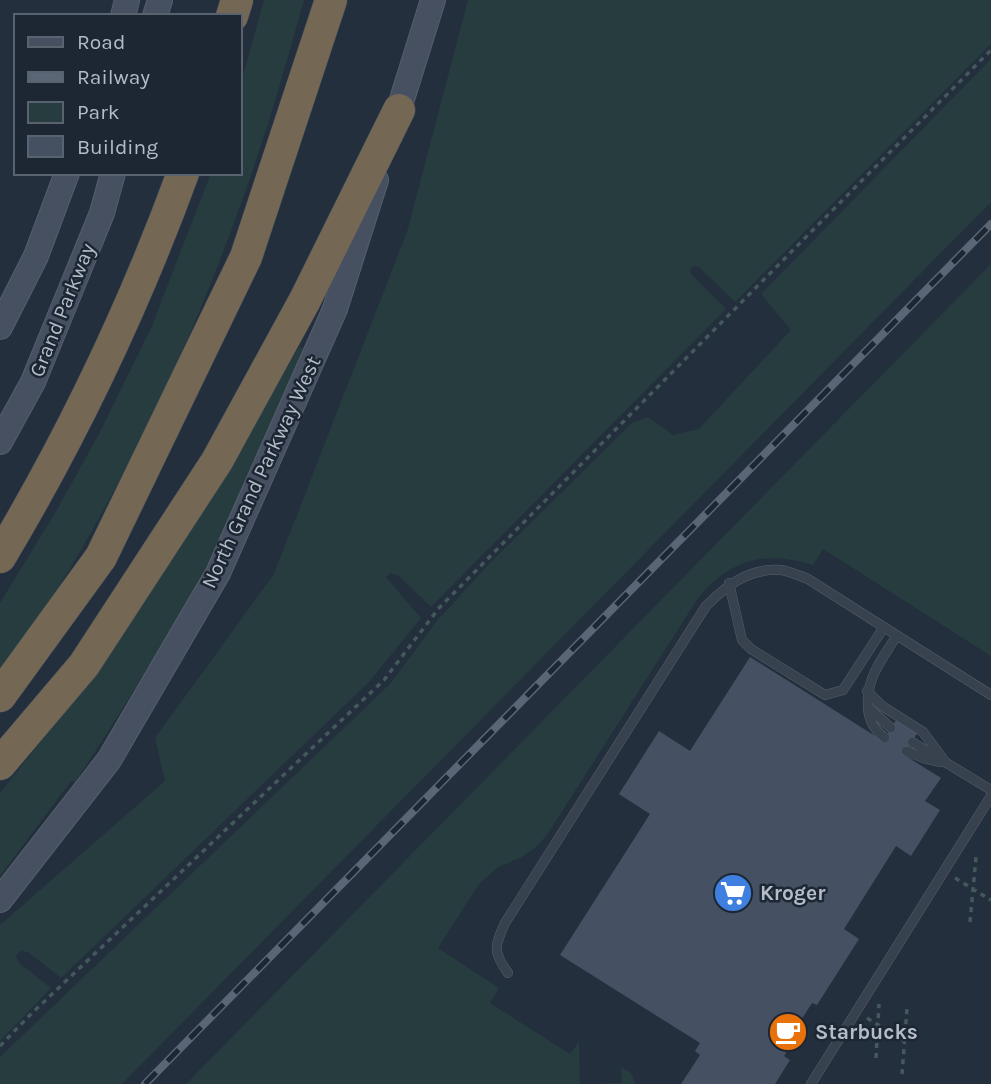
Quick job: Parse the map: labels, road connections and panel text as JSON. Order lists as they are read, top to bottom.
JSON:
{
  "streets": {
    "main road": ["Grand Parkway", "North Grand Parkway West"]
  },
  "places": {
    "supermarket": ["Kroger"],
    "cafe": ["Starbucks"]
  },
  "legend": [
    "Road",
    "Railway",
    "Park",
    "Building"
  ]
}
